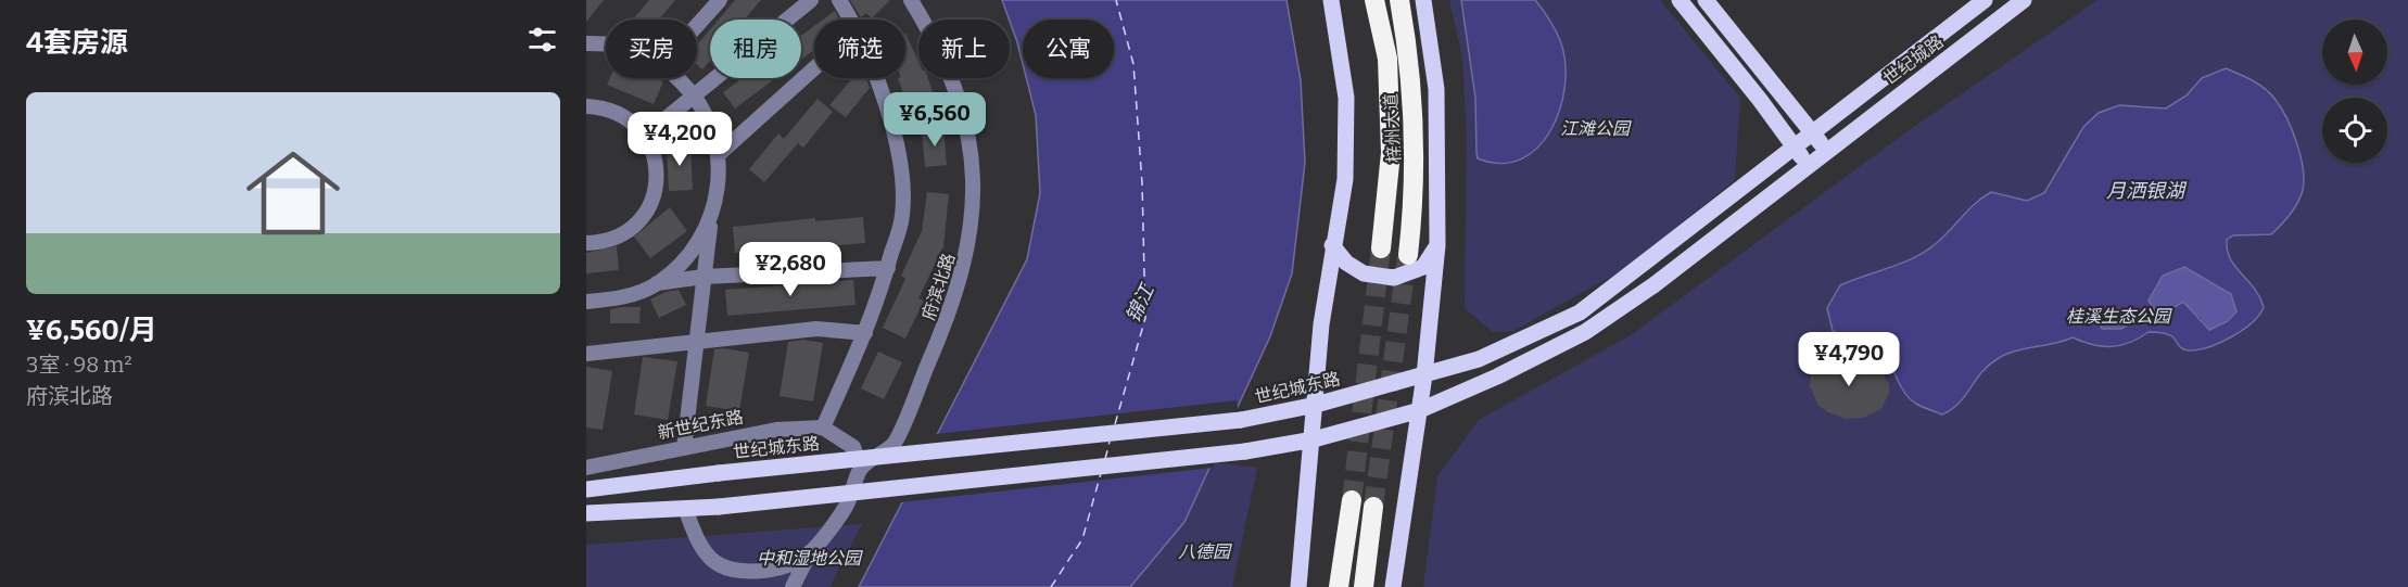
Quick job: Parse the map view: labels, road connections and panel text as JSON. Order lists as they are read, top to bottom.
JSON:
{
  "streets": {
    "highway": ["梓州大道"],
    "main road": ["世纪城路", "世纪城东路"],
    "street": ["府滨北路", "新世纪东路"]
  },
  "crossings": [
    ["世纪城路", "世纪城东路"]
  ],
  "water": ["月洒银湖", "锦江"],
  "parks": [
    "江滩公园",
    "桂溪生态公园",
    "八德园",
    "中和湿地公园"
  ],
  "north": "bottom",
  "page": {
    "heading": "4套房源",
    "chip": [
      "买房",
      "租房",
      "筛选",
      "新上",
      "公寓"
    ],
    "list": [
      {
        "name": "¥6,560/月",
        "note": "3室 · 98 m² · 府滨北路"
      }
    ],
    "price": [
      "¥6,560",
      "¥4,200",
      "¥2,680",
      "¥4,790"
    ]
  }
}
